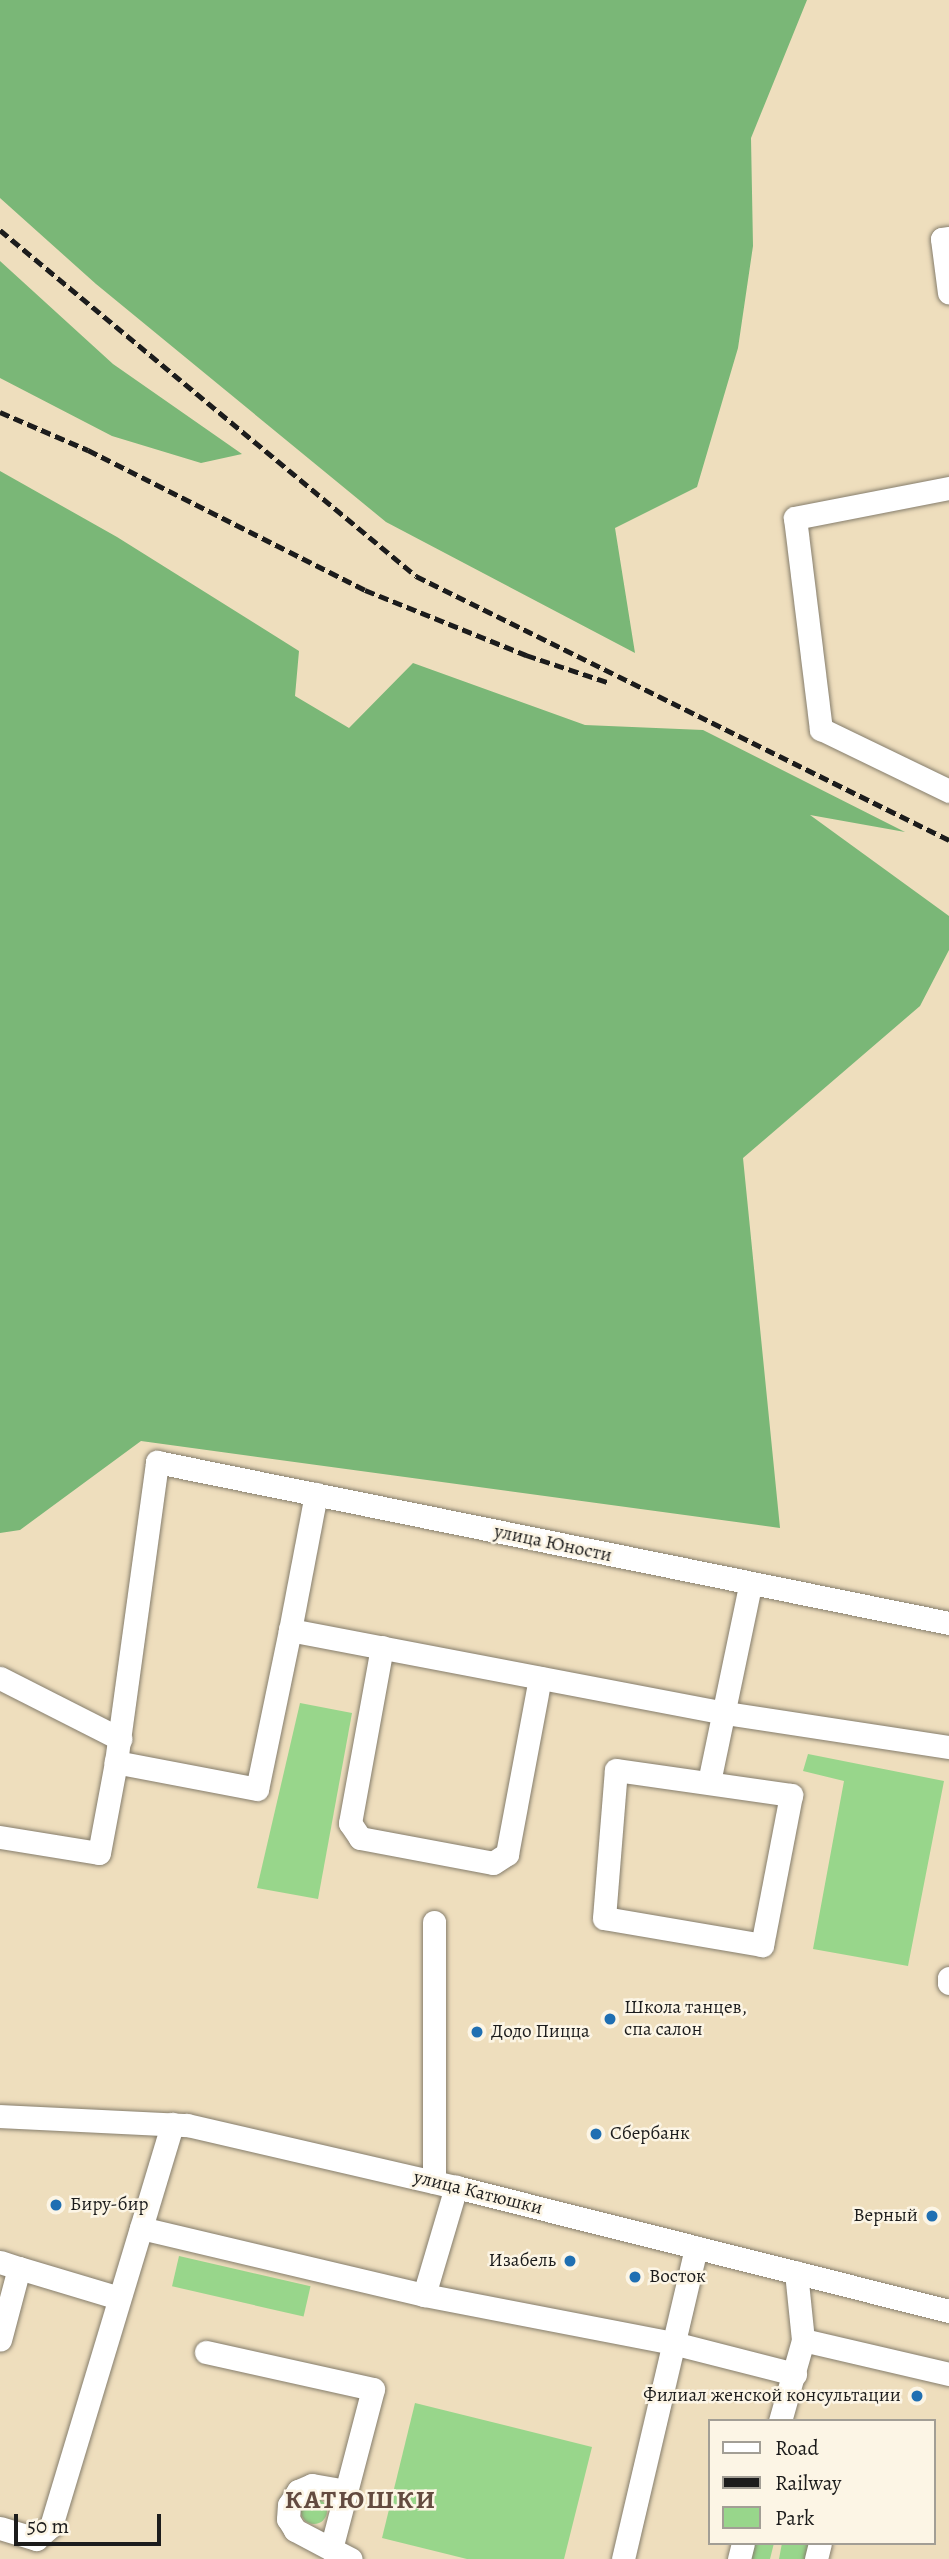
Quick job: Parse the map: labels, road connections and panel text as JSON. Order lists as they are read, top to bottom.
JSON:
{
  "streets": {
    "street": ["улица Юности", "улица Катюшки"]
  },
  "districts": ["КАТЮШКИ"],
  "places": [
    "Школа танцев, спа салон",
    "Додо Пицца",
    "Сбербанк",
    "Биру-бир",
    "Верный",
    "Изабель",
    "Восток",
    "Филиал женской консультации"
  ],
  "legend": ["Road", "Railway", "Park"],
  "scale_bar": "50 m"
}
